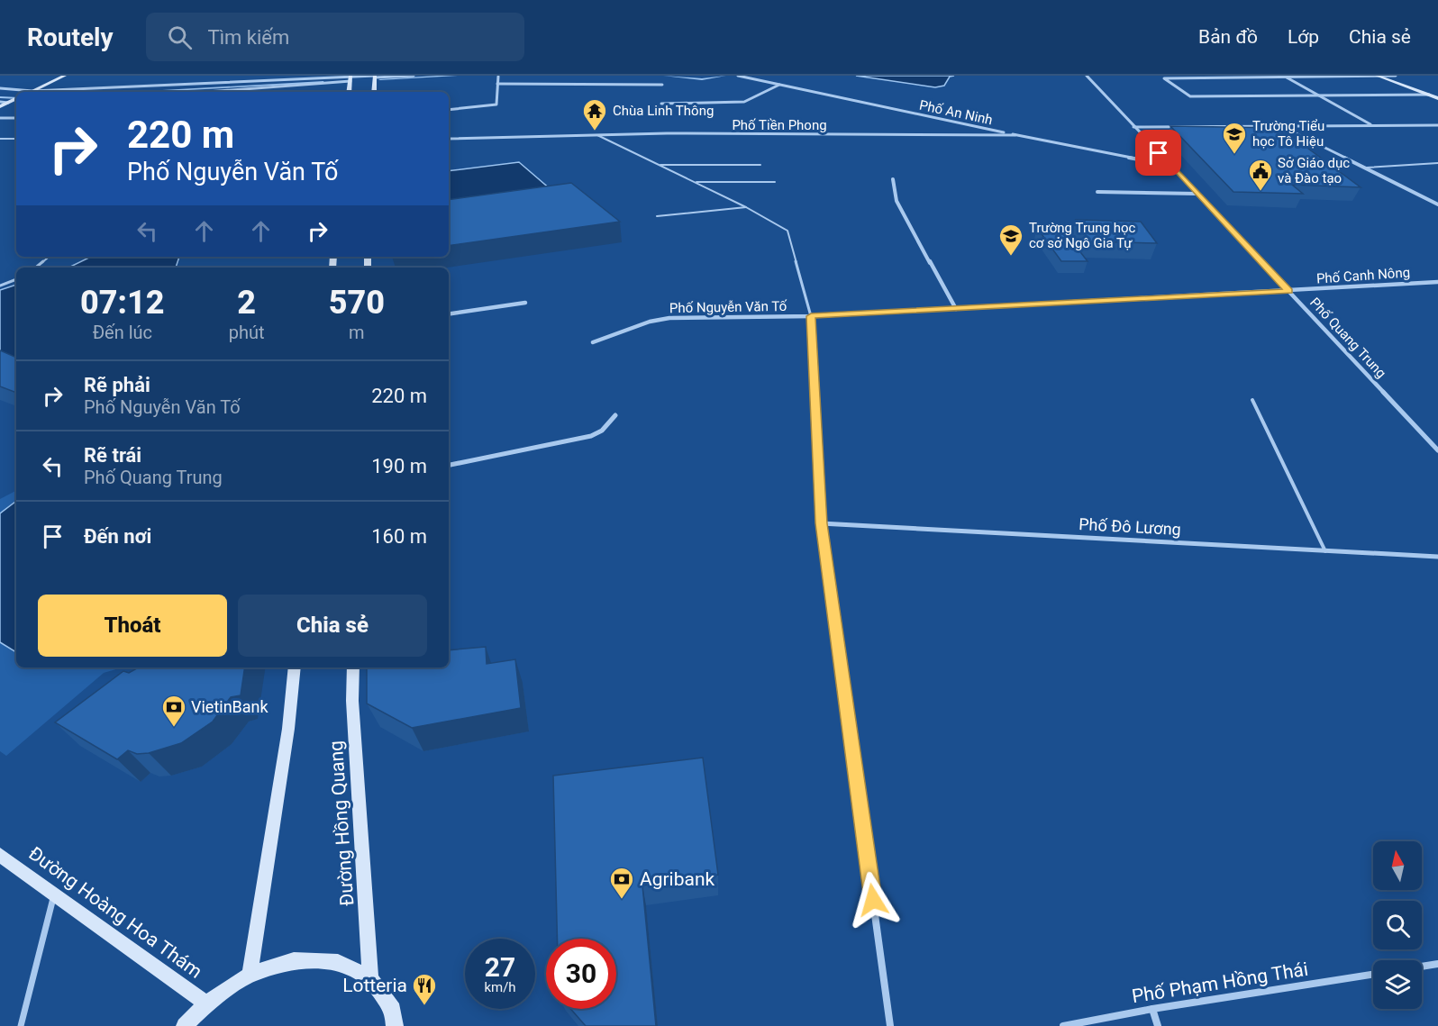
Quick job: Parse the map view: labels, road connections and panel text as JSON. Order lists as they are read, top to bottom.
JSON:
{
  "streets": {
    "street": [
      "Phố An Ninh",
      "Phố Tiền Phong",
      "Phố Canh Nông",
      "Phố Nguyễn Văn Tố",
      "Phố Quang Trung",
      "Phố Đô Lương",
      "Đường Hồng Quang",
      "Đường Hoàng Hoa Thám",
      "Phố Phạm Hồng Thái"
    ]
  },
  "crossings": [
    ["Phố An Ninh", "Phố Tiền Phong"],
    ["Phố An Ninh", "Phố Quang Trung"],
    ["Phố Canh Nông", "Phố Nguyễn Văn Tố"],
    ["Phố Canh Nông", "Phố Quang Trung"],
    ["Phố Nguyễn Văn Tố", "Phố Quang Trung"]
  ],
  "places": {
    "temple": ["Chùa Linh Thông"],
    "school or university": ["Trường Tiểu học Tô Hiệu", "Trường Trung học cơ sở Ngô Gia Tự"],
    "public building": ["Sở Giáo dục và Đào tạo"],
    "bank": ["VietinBank", "Agribank"],
    "restaurant": ["Lotteria"]
  },
  "north": "top",
  "page": {
    "header": "Routely",
    "search": "Tìm kiếm",
    "nav": ["Bản đồ", "Lớp", "Chia sẻ"],
    "turn": ["220 m", "Phố Nguyễn Văn Tố"],
    "eta": [
      "07:12",
      "Đến lúc",
      "2",
      "phút",
      "570",
      "m"
    ],
    "list": [
      {
        "name": "Rẽ phải",
        "note": "Phố Nguyễn Văn Tố",
        "value": "220 m"
      },
      {
        "name": "Rẽ trái",
        "note": "Phố Quang Trung",
        "value": "190 m"
      },
      {
        "name": "Đến nơi",
        "value": "160 m"
      }
    ],
    "buttons": ["Thoát", "Chia sẻ"],
    "speed": "27 km/h",
    "limit": "30"
  }
}
